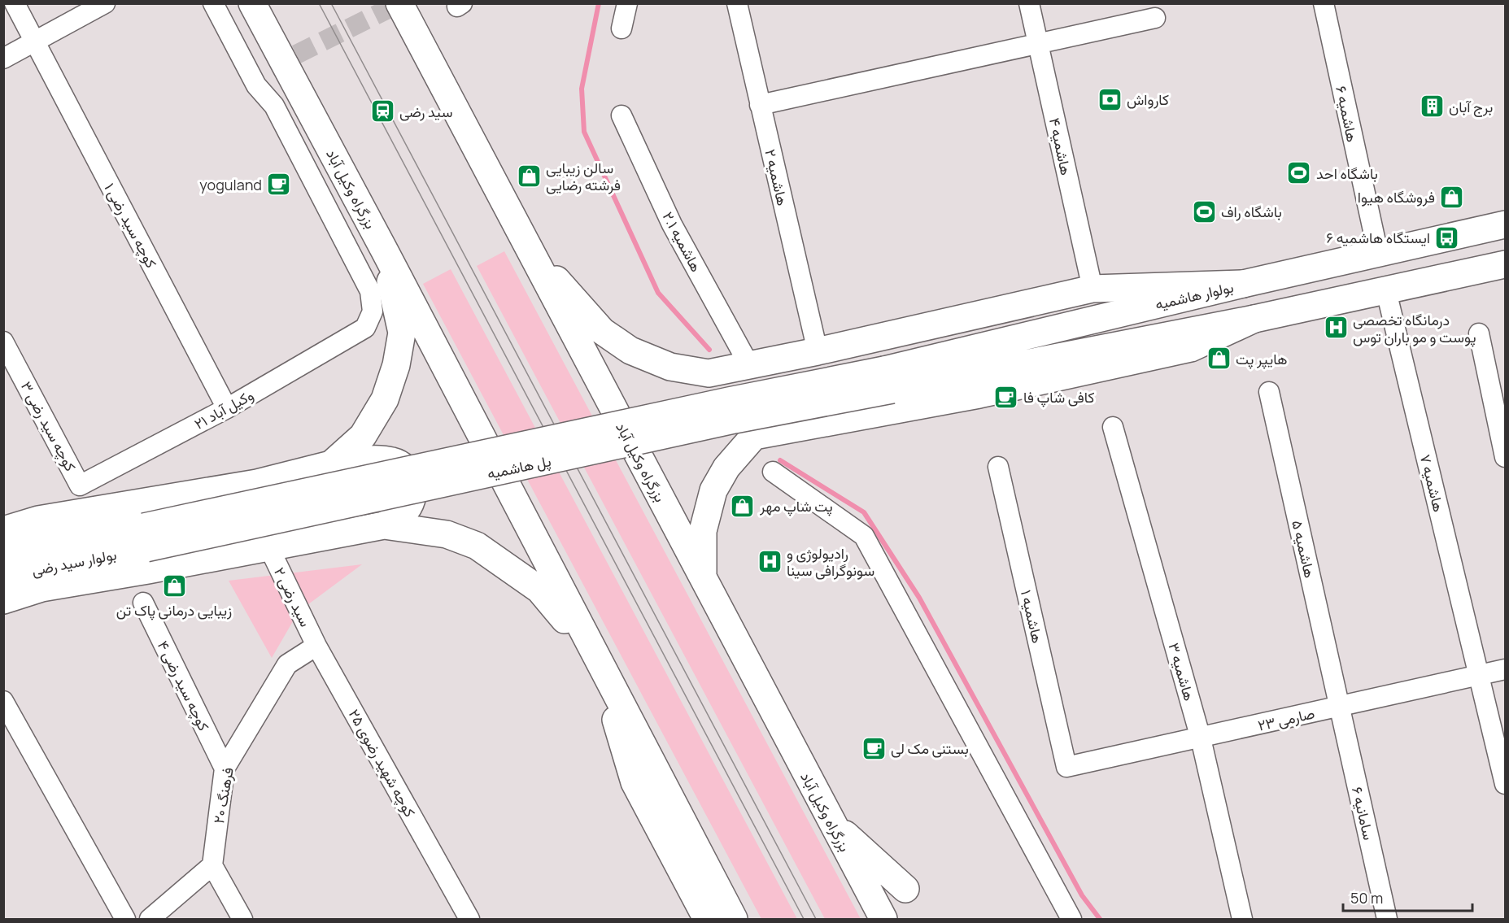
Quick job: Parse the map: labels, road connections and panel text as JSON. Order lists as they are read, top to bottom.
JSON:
{
  "streets": {
    "main road": [
      "بزرگراه وکیل آباد",
      "بولوار هاشمیه",
      "پل هاشمیه",
      "بولوار سید رضی"
    ],
    "street": [
      "هاشمیه ۶",
      "هاشمیه ۴",
      "هاشمیه ۲",
      "کوچه سید رضی ۱",
      "هاشمیه ۲.۱",
      "۲۱ وکیل آباد",
      "کوچه سید رضی ۳",
      "هاشمیه ۷",
      "هاشمیه ۵",
      "سید رضی ۲",
      "هاشمیه ۱",
      "هاشمیه ۳",
      "کوچه سید رضی ۴",
      "صارمی ۲۳",
      "کوچه شهید رضوی ۲۵",
      "فرهنگ ۲۰",
      "سامانیه ۶"
    ]
  },
  "crossings": [
    ["هاشمیه ۶", "بولوار هاشمیه"],
    ["کوچه سید رضی ۱", "۲۱ وکیل آباد"],
    ["بولوار هاشمیه", "پل هاشمیه"],
    ["۲۱ وکیل آباد", "کوچه سید رضی ۳"],
    ["پل هاشمیه", "بولوار سید رضی"],
    ["هاشمیه ۷", "صارمی ۲۳"],
    ["هاشمیه ۵", "صارمی ۲۳"],
    ["هاشمیه ۵", "سامانیه ۶"],
    ["سید رضی ۲", "کوچه شهید رضوی ۲۵"],
    ["سید رضی ۲", "فرهنگ ۲۰"],
    ["هاشمیه ۱", "صارمی ۲۳"],
    ["هاشمیه ۳", "صارمی ۲۳"],
    ["کوچه سید رضی ۴", "فرهنگ ۲۰"],
    ["صارمی ۲۳", "سامانیه ۶"],
    ["کوچه شهید رضوی ۲۵", "فرهنگ ۲۰"]
  ],
  "places": {
    "bank": ["کارواش"],
    "building": ["برج آبان"],
    "station": ["سید رضی"],
    "sports": ["باشگاه احد", "باشگاه راف"],
    "shop": [
      "سالن زیبایی فرشته رضایی",
      "فروشگاه هیوا",
      "هایپر پت",
      "پت شاپ مهر",
      "زیبایی درمانی پاک تن"
    ],
    "cafe": ["yoguland", "کافی شاپ فا", "بستنی مک لی"],
    "bus stop": ["ایستگاه هاشمیه ۶"],
    "hospital": ["درمانگاه تخصصی پوست و مو باران توس", "رادیولوژی و سونوگرافی سینا"]
  },
  "scale_bar": "50 m"
}
